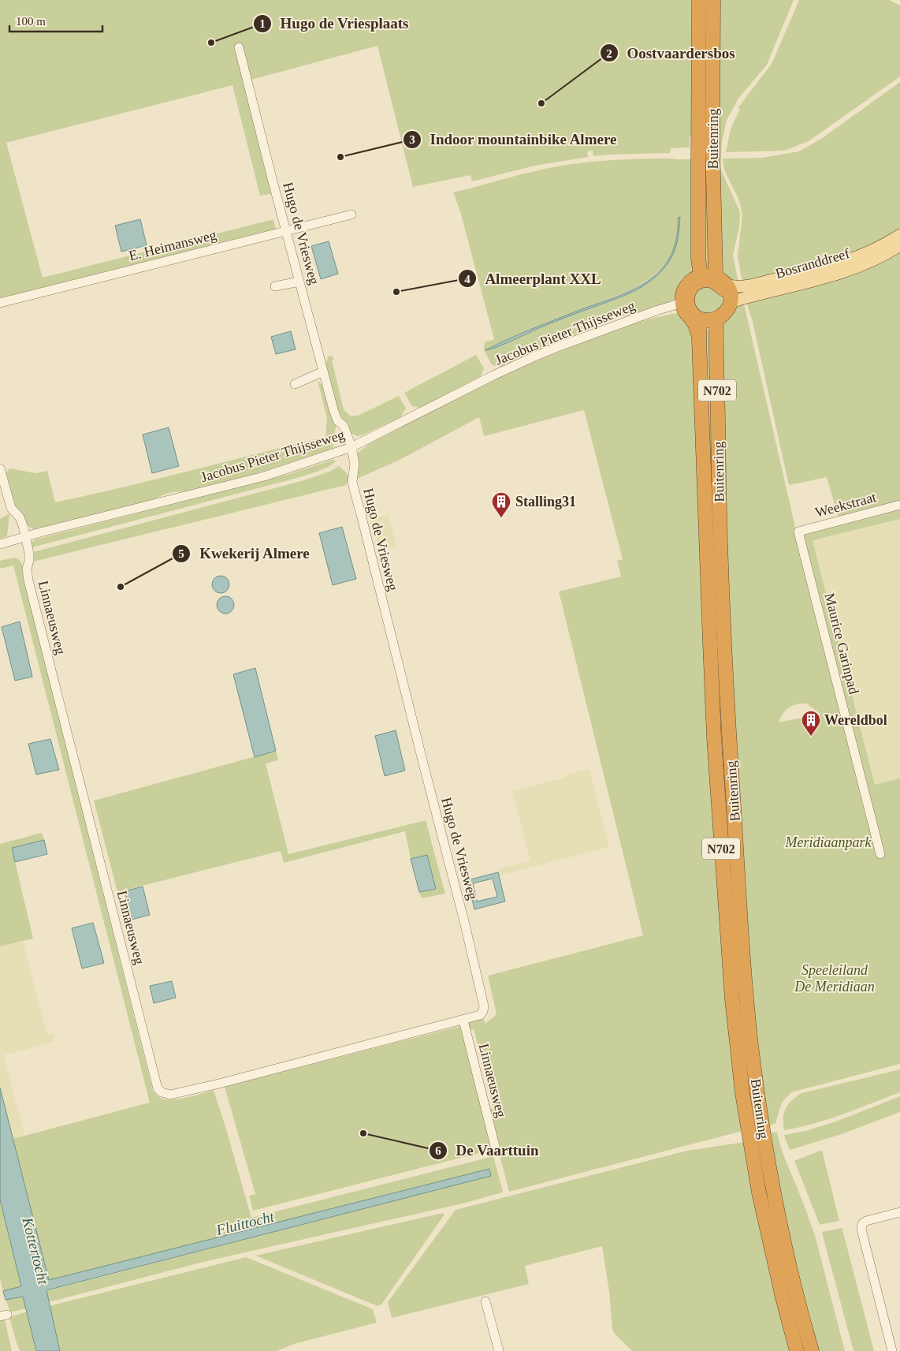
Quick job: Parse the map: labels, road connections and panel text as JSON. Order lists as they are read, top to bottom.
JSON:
{
  "streets": {
    "highway": ["Buitenring", "N702"],
    "main road": ["Bosranddreef"],
    "street": [
      "Hugo de Vriesweg",
      "E. Heimansweg",
      "Jacobus Pieter Thijsseweg",
      "Weekstraat",
      "Linnaeusweg",
      "Maurice Garinpad"
    ]
  },
  "crossings": [
    ["Buitenring", "Bosranddreef"],
    ["Buitenring", "Jacobus Pieter Thijsseweg"],
    ["Buitenring", "N702"],
    ["Hugo de Vriesweg", "E. Heimansweg"],
    ["Hugo de Vriesweg", "Jacobus Pieter Thijsseweg"],
    ["Hugo de Vriesweg", "Linnaeusweg"],
    ["Bosranddreef", "Jacobus Pieter Thijsseweg"],
    ["Bosranddreef", "N702"],
    ["Jacobus Pieter Thijsseweg", "N702"],
    ["Jacobus Pieter Thijsseweg", "Linnaeusweg"],
    ["Weekstraat", "Maurice Garinpad"]
  ],
  "water": ["Fluittocht", "Kottertocht"],
  "parks": ["Meridiaanpark", "Speeleiland De Meridiaan"],
  "places": {
    "other": [
      "Hugo de Vriesplaats",
      "Oostvaardersbos",
      "Indoor mountainbike Almere",
      "Almeerplant XXL",
      "Kwekerij Almere",
      "De Vaarttuin"
    ],
    "building": ["Stalling31", "Wereldbol"]
  },
  "scale_bar": "100 m"
}
